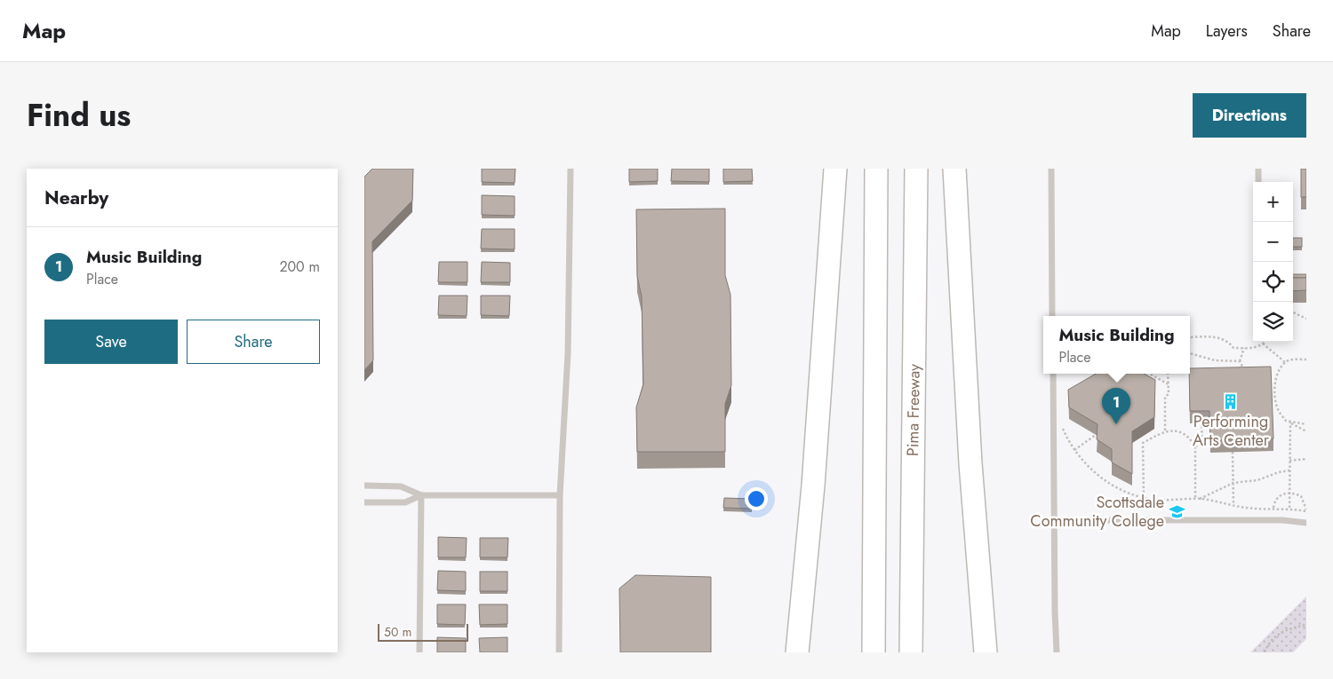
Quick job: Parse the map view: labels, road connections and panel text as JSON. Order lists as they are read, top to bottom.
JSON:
{
  "streets": {
    "highway": ["Pima Freeway"]
  },
  "places": {
    "building": ["Performing Arts Center"],
    "school or university": ["Scottsdale Community College"]
  },
  "scale_bar": "50 m",
  "page": {
    "header": "Map",
    "nav": ["Map", "Layers", "Share"],
    "title": "Find us",
    "buttons": [
      "Directions",
      ["Save", "Share"]
    ],
    "heading": "Nearby",
    "map_buttons": ["+", "−"],
    "list": [
      {
        "mark": "1",
        "name": "Music Building",
        "note": "Place",
        "value": "200 m"
      }
    ],
    "popup": ["Music Building", "Place"],
    "pins": "1",
    "scale": "50 m"
  }
}
